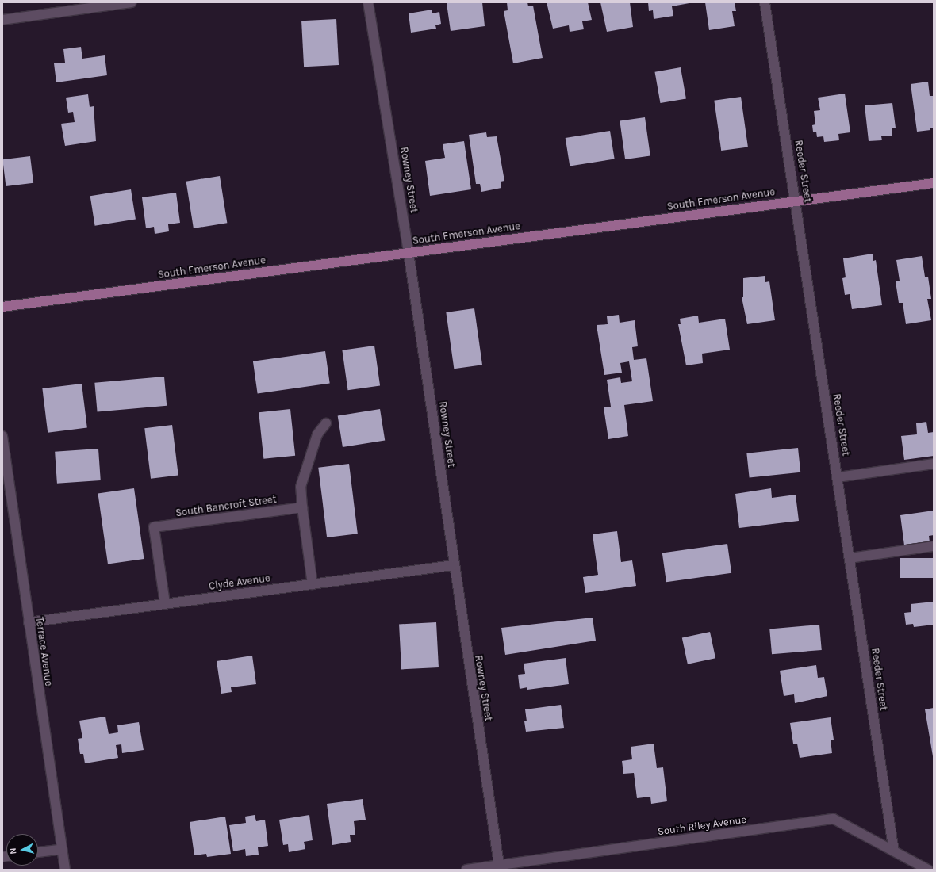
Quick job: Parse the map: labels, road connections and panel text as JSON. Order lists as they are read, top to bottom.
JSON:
{
  "streets": {
    "main road": ["South Emerson Avenue"],
    "street": [
      "Reeder Street",
      "Rowney Street",
      "South Bancroft Street",
      "Clyde Avenue",
      "Terrace Avenue",
      "South Riley Avenue"
    ]
  },
  "crossings": [
    ["Reeder Street", "South Emerson Avenue"],
    ["Reeder Street", "South Riley Avenue"],
    ["Rowney Street", "South Emerson Avenue"],
    ["Rowney Street", "Clyde Avenue"],
    ["Rowney Street", "South Riley Avenue"],
    ["South Bancroft Street", "Clyde Avenue"],
    ["Clyde Avenue", "Terrace Avenue"]
  ],
  "north": "left"
}
